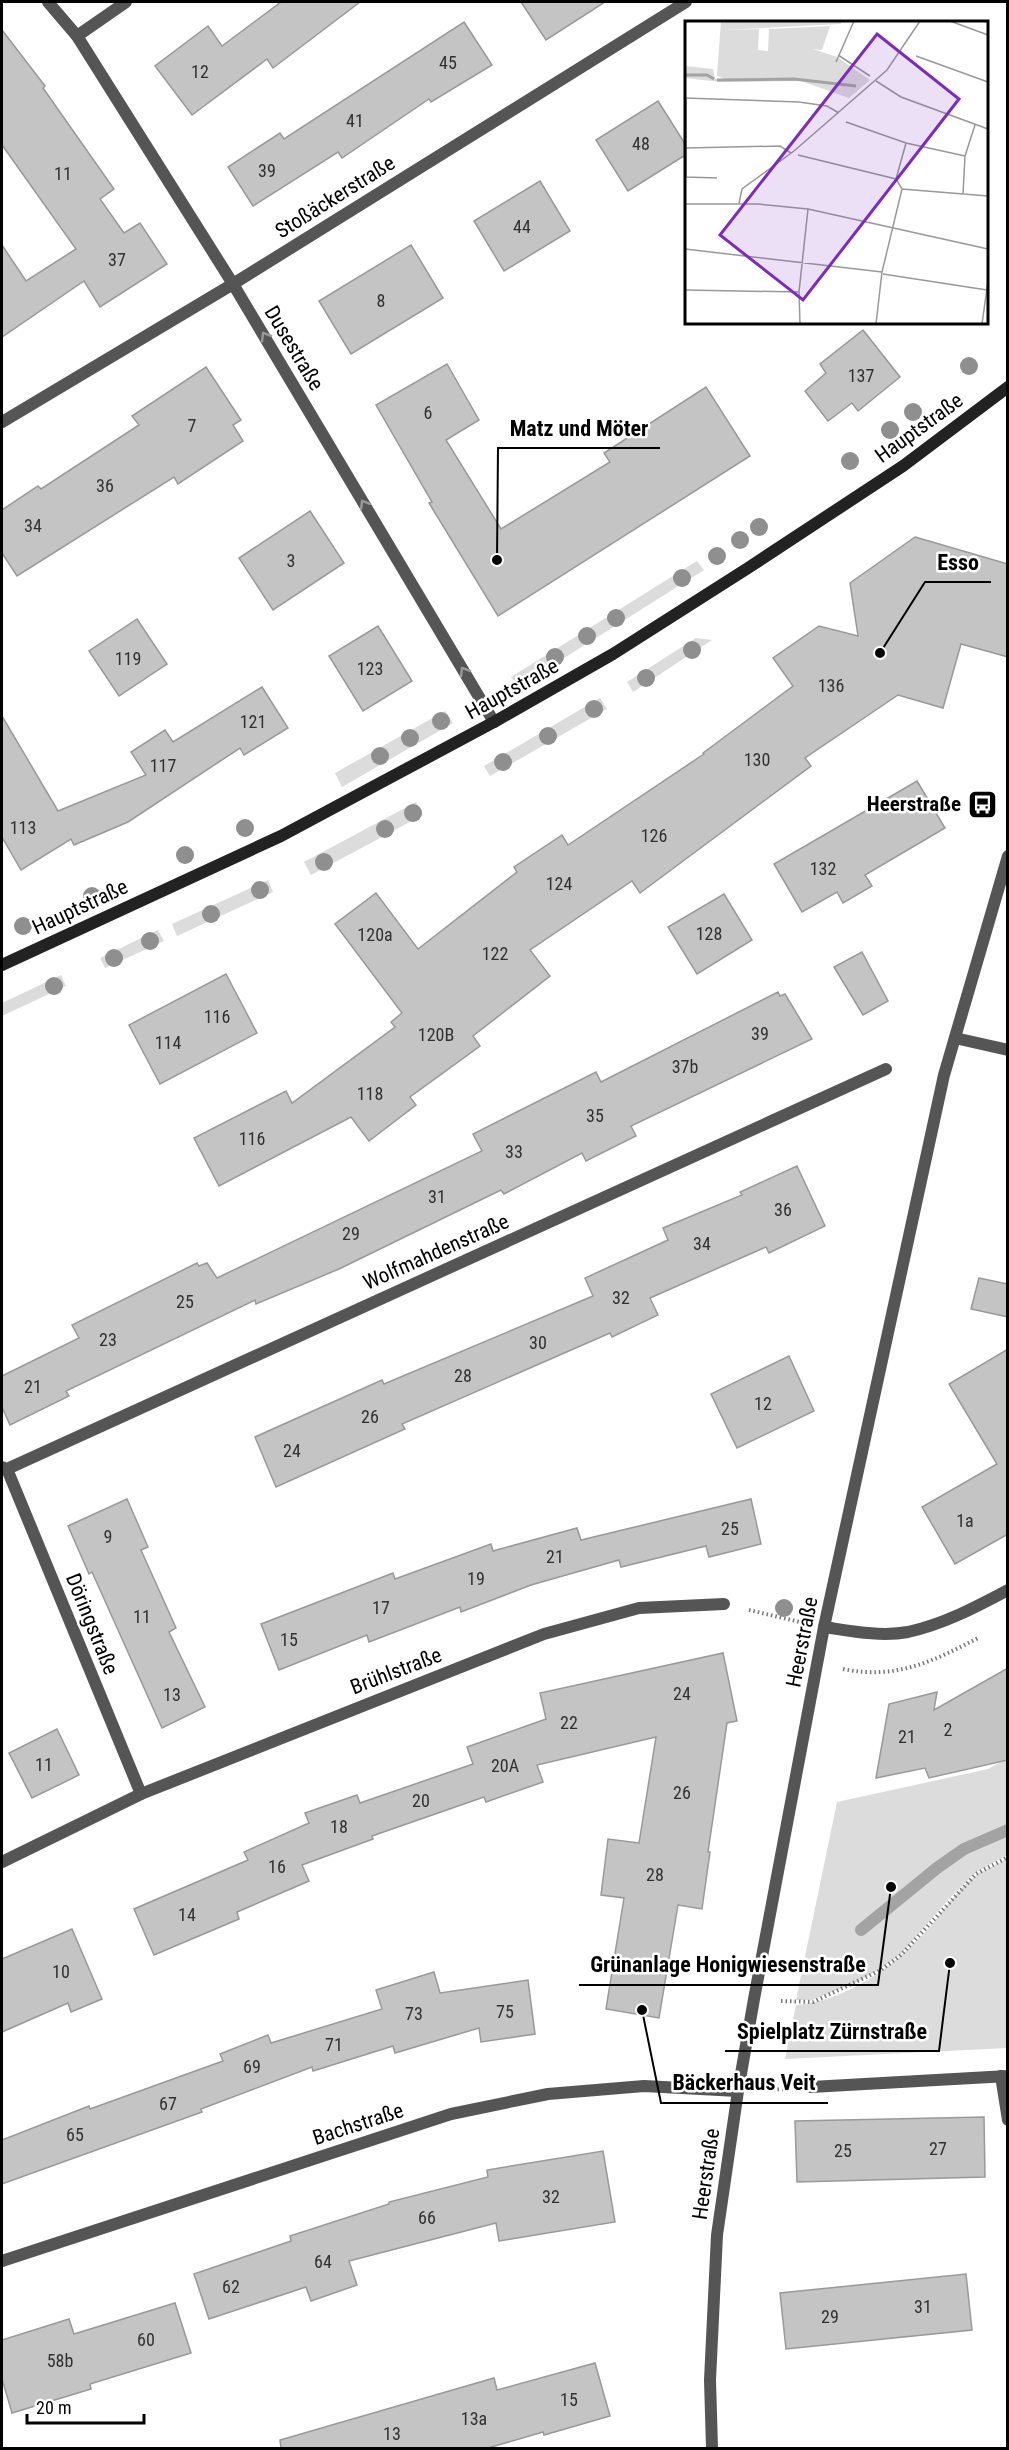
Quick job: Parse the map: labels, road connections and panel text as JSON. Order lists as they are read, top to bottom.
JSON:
{
  "streets": {
    "main road": ["Hauptstraße"],
    "street": [
      "Stoßäckerstraße",
      "Dusestraße",
      "Wolfmahdenstraße",
      "Döringstraße",
      "Heerstraße",
      "Brühlstraße",
      "Bachstraße"
    ]
  },
  "crossings": [
    ["Stoßäckerstraße", "Dusestraße"],
    ["Dusestraße", "Hauptstraße"],
    ["Wolfmahdenstraße", "Döringstraße"],
    ["Döringstraße", "Brühlstraße"],
    ["Heerstraße", "Bachstraße"]
  ],
  "one_way": ["Dusestraße"],
  "places": {
    "other": [
      "Matz und Möter",
      "Esso",
      "Grünanlage Honigwiesenstraße",
      "Spielplatz Zürnstraße",
      "Bäckerhaus Veit"
    ],
    "bus stop": ["Heerstraße"]
  },
  "house_numbers": [
    "45",
    "12",
    "41",
    "48",
    "39",
    "11",
    "44",
    "37",
    "8",
    "137",
    "6",
    "7",
    "36",
    "34",
    "3",
    "119",
    "123",
    "136",
    "121",
    "130",
    "117",
    "113",
    "126",
    "132",
    "124",
    "128",
    "120a",
    "122",
    "116",
    "39",
    "120B",
    "114",
    "37b",
    "118",
    "35",
    "116",
    "33",
    "31",
    "36",
    "29",
    "34",
    "32",
    "25",
    "23",
    "30",
    "28",
    "21",
    "12",
    "26",
    "24",
    "1a",
    "25",
    "9",
    "21",
    "19",
    "17",
    "11",
    "15",
    "24",
    "13",
    "22",
    "2",
    "21",
    "11",
    "20A",
    "26",
    "20",
    "18",
    "16",
    "28",
    "14",
    "10",
    "75",
    "73",
    "71",
    "69",
    "67",
    "65",
    "27",
    "25",
    "32",
    "66",
    "64",
    "62",
    "31",
    "29",
    "60",
    "58b",
    "15",
    "13a",
    "13"
  ],
  "scale_bar": "20 m"
}
